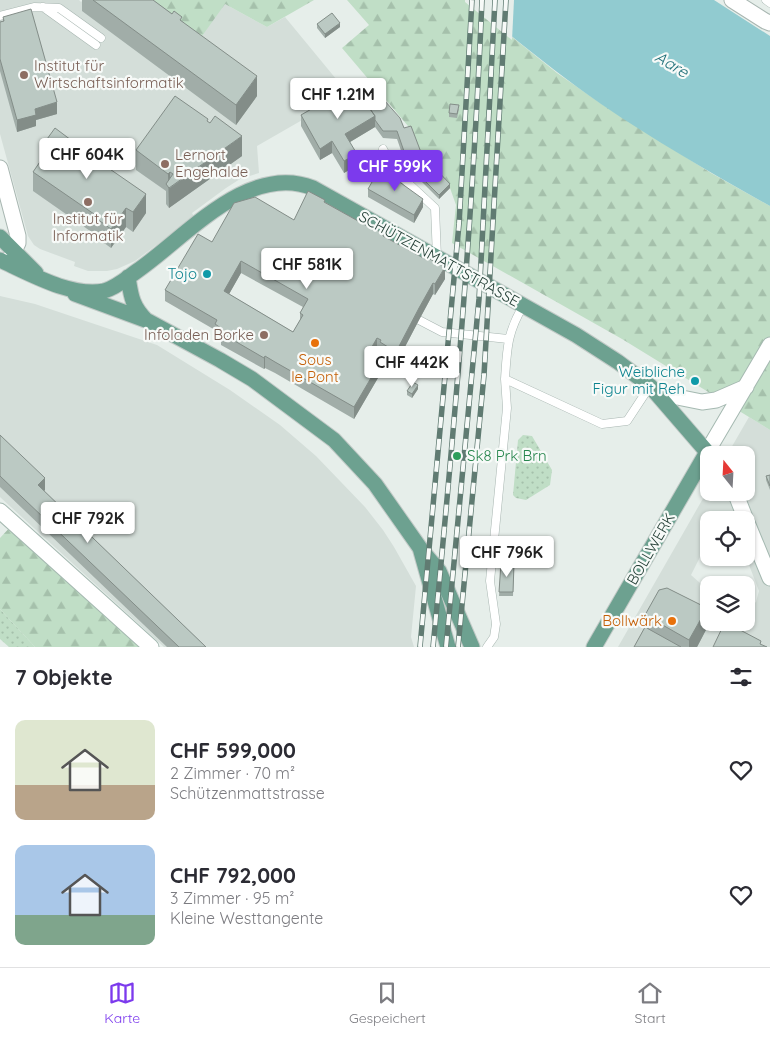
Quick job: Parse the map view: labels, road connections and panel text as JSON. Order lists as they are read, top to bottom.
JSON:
{
  "streets": {
    "main road": ["SCHÜTZENMATTSTRASSE", "BOLLWERK"]
  },
  "water": ["Aare"],
  "places": [
    "Institut für Wirtschaftsinformatik",
    "Lernort Engehalde",
    "Institut für Informatik",
    "Tojo",
    "Infoladen Borke",
    "Sous le Pont",
    "Weibliche Figur mit Reh",
    "Sk8 Prk Brn",
    "Bollwärk"
  ],
  "north": "top",
  "page": {
    "price": [
      "CHF 1.21M",
      "CHF 604K",
      "CHF 599K",
      "CHF 581K",
      "CHF 442K",
      "CHF 792K",
      "CHF 796K"
    ],
    "heading": "7 Objekte",
    "list": [
      {
        "name": "CHF 599,000",
        "note": "2 Zimmer · 70 m² · Schützenmattstrasse"
      },
      {
        "name": "CHF 792,000",
        "note": "3 Zimmer · 95 m² · Kleine Westtangente"
      }
    ],
    "tabs": ["Karte", "Gespeichert", "Start"]
  }
}
